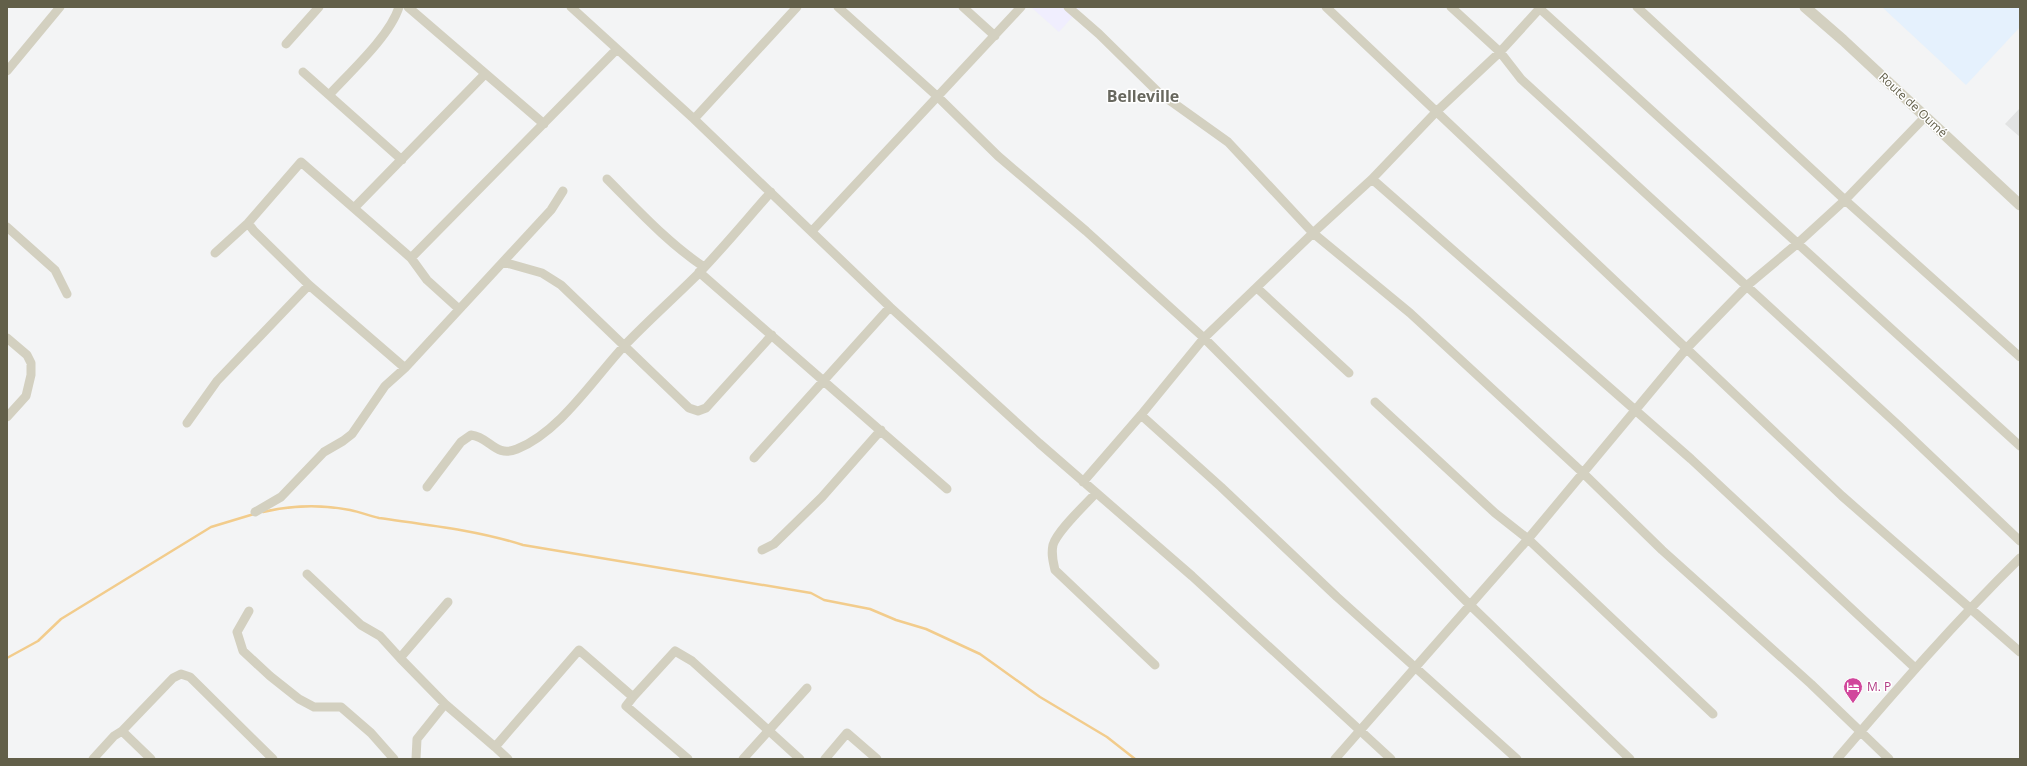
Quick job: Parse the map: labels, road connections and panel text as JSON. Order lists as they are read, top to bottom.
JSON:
{
  "streets": {
    "street": ["Route de Oumé"]
  },
  "districts": ["Belleville"],
  "places": {
    "hotel": ["M. P"]
  }
}
